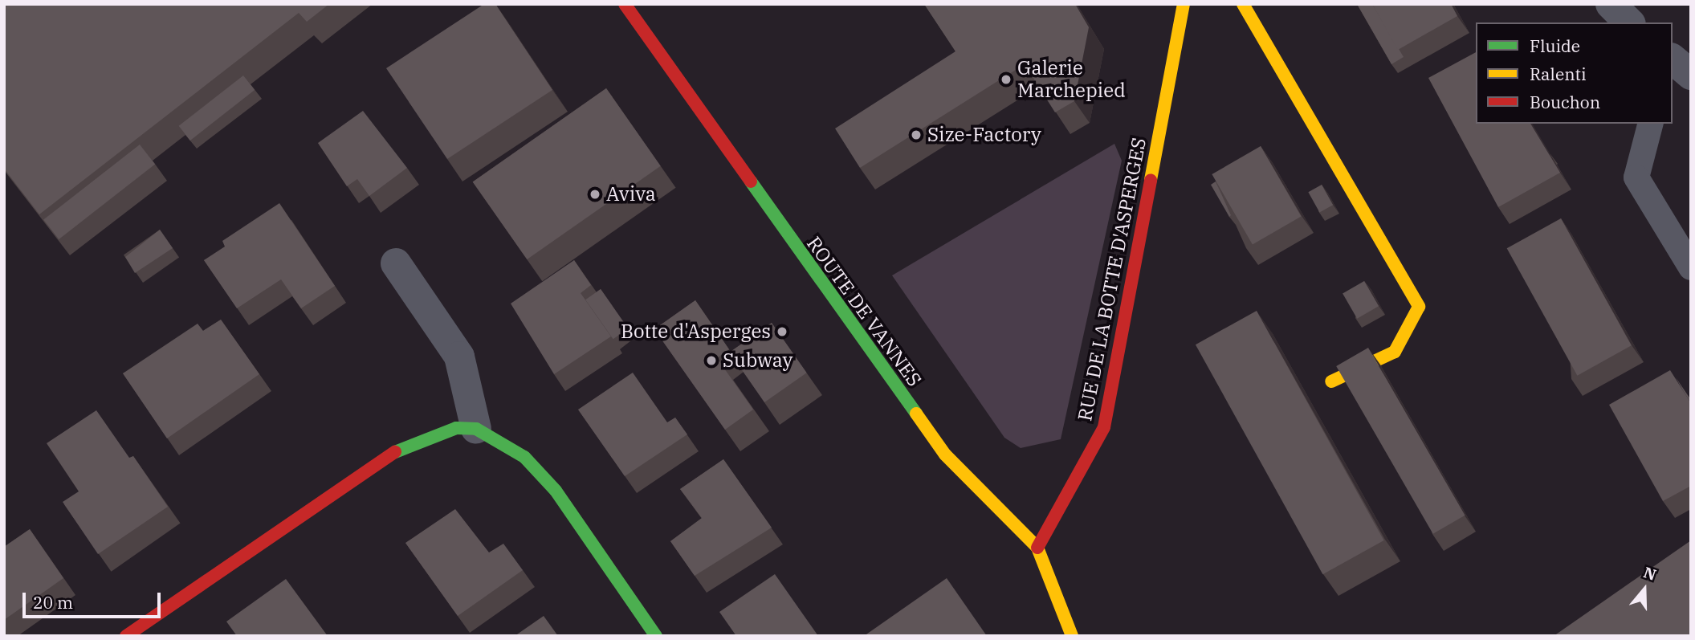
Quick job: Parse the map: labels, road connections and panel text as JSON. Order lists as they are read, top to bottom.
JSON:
{
  "streets": {
    "street": ["RUE DE LA BOTTE D'ASPERGES", "ROUTE DE VANNES"]
  },
  "crossings": [
    ["RUE DE LA BOTTE D'ASPERGES", "ROUTE DE VANNES"]
  ],
  "places": [
    "Galerie Marchepied",
    "Size-Factory",
    "Aviva",
    "Botte d'Asperges",
    "Subway"
  ],
  "legend": ["Fluide", "Ralenti", "Bouchon"],
  "scale_bar": "20 m",
  "north": "top"
}
